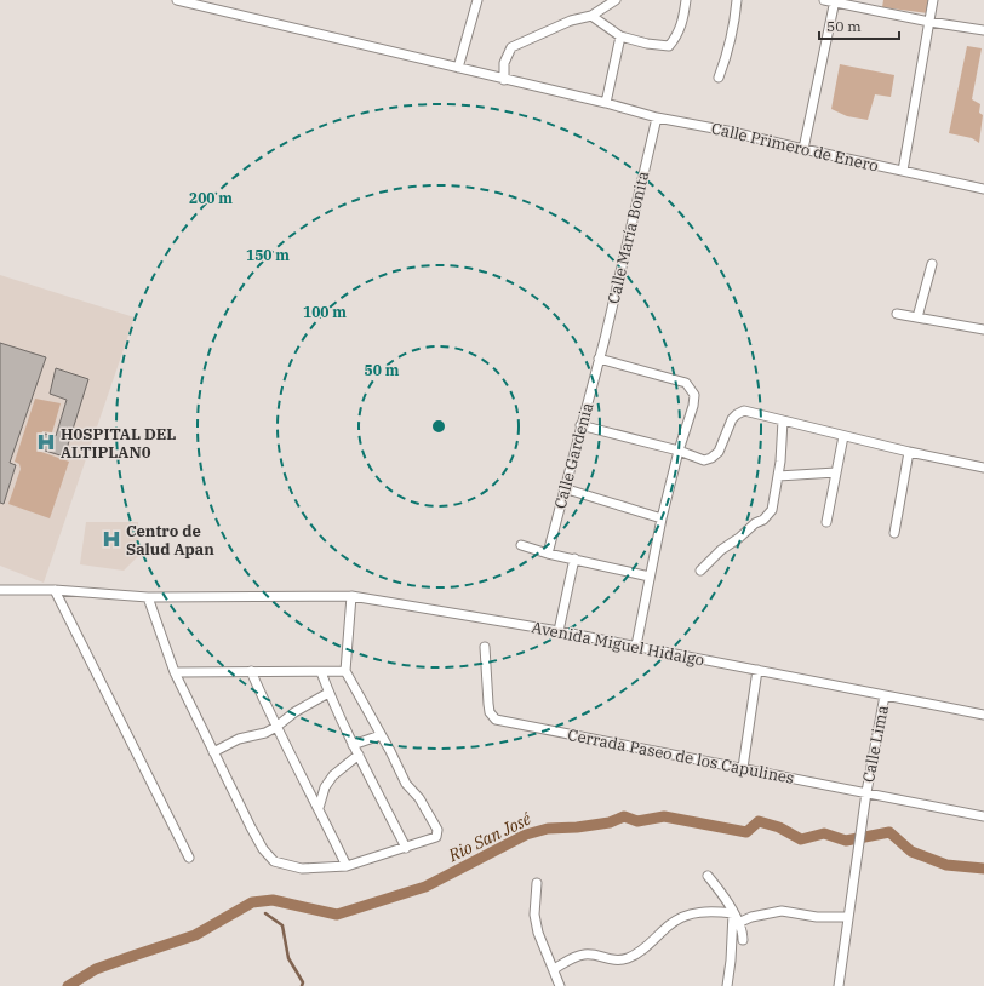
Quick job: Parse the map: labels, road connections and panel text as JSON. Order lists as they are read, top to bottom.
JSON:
{
  "streets": {
    "street": [
      "Calle Primero de Enero",
      "Calle María Bonita",
      "Calle Gardenia",
      "Avenida Miguel Hidalgo",
      "Calle Lima",
      "Cerrada Paseo de los Capulines"
    ]
  },
  "crossings": [
    ["Calle Primero de Enero", "Calle María Bonita"],
    ["Calle María Bonita", "Calle Gardenia"],
    ["Avenida Miguel Hidalgo", "Calle Lima"],
    ["Calle Lima", "Cerrada Paseo de los Capulines"]
  ],
  "water": ["Rio San José"],
  "places": {
    "hospital": ["H0SPITAL DEL ALTIPLAN0", "Centro de Salud Apan"]
  },
  "scale_bar": "50 m",
  "rings": [
    "200 m",
    "150 m",
    "100 m",
    "50 m"
  ]
}
